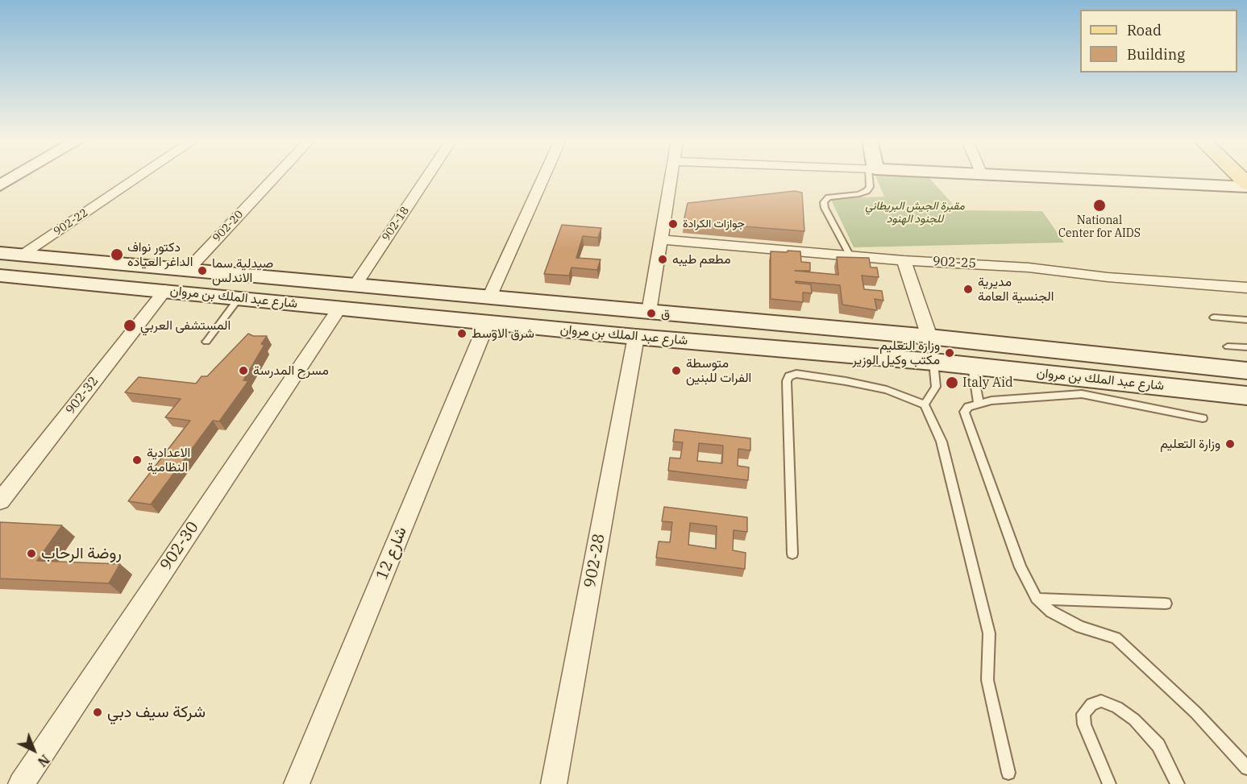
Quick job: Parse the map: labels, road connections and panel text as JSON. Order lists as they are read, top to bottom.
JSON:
{
  "streets": {
    "street": [
      "902-22",
      "902-18",
      "902-20",
      "902-25",
      "شارع عبد الملك بن مروان",
      "902-32",
      "902-30",
      "شارع 12",
      "902-28"
    ]
  },
  "crossings": [
    ["902-22", "شارع عبد الملك بن مروان"],
    ["902-18", "شارع عبد الملك بن مروان"],
    ["902-20", "شارع عبد الملك بن مروان"],
    ["شارع عبد الملك بن مروان", "902-32"],
    ["شارع عبد الملك بن مروان", "902-30"],
    ["شارع عبد الملك بن مروان", "شارع 12"],
    ["شارع عبد الملك بن مروان", "902-28"]
  ],
  "parks": ["مقبرة الجيش البريطاني للجنود الهنود"],
  "places": [
    "National Center for AIDS",
    "جوازات الكرادة",
    "دكتور نواف الداغر العياده",
    "مطعم طيبه",
    "صيدلية سما الاندلس",
    "مديرية الجنسية العامة",
    "ق",
    "المستشفى العربي",
    "شرق الاوسط",
    "وزارة التعليم مكتب وكيل الوزير",
    "مسرح المدرسة",
    "متوسطة الفرات للبنين",
    "Italy Aid",
    "وزارة التعليم",
    "الاعدادية النظامية",
    "روضة الرحاب",
    "شركة سيف دبي"
  ],
  "legend": ["Road", "Building"],
  "north": "bottom right"
}
